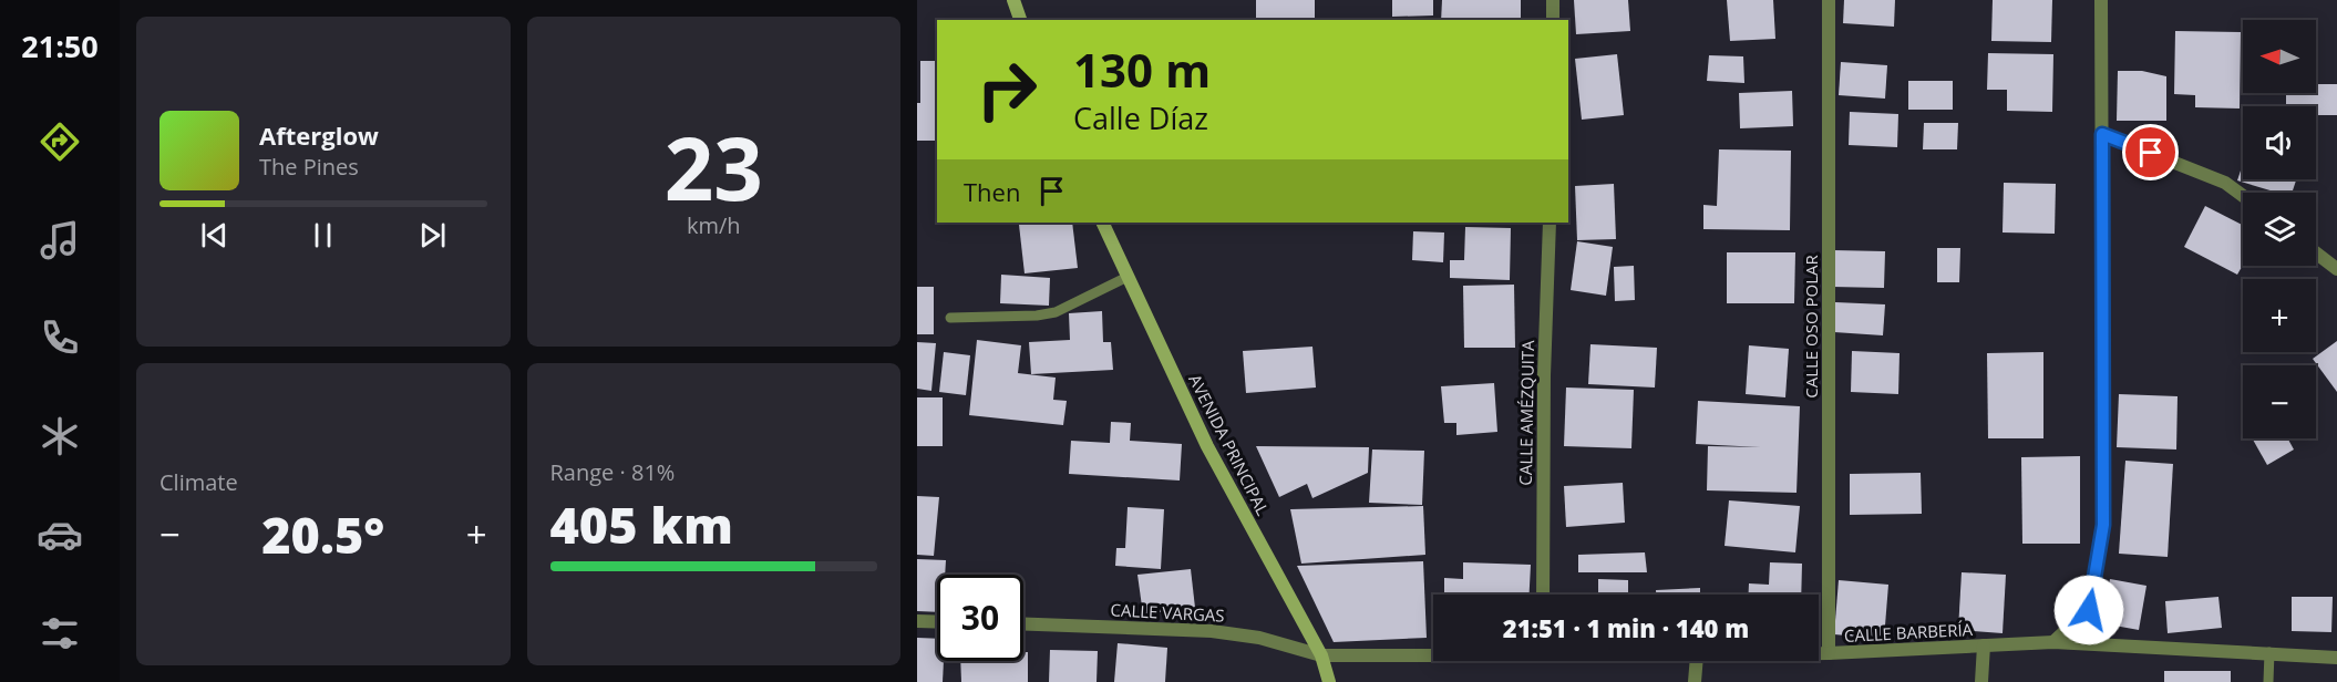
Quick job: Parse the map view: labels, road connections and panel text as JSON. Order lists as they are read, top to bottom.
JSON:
{
  "streets": {
    "street": [
      "CALLE OSO POLAR",
      "CALLE AMÉZQUITA",
      "AVENIDA PRINCIPAL",
      "CALLE VARGAS",
      "CALLE BARBERÍA"
    ]
  },
  "crossings": [
    ["CALLE OSO POLAR", "CALLE BARBERÍA"],
    ["AVENIDA PRINCIPAL", "CALLE VARGAS"],
    ["AVENIDA PRINCIPAL", "CALLE BARBERÍA"],
    ["CALLE VARGAS", "CALLE BARBERÍA"]
  ],
  "north": "left",
  "page": {
    "tabs": "21:50",
    "tile": [
      ["23", "km/h"],
      "Climate",
      ["Range · 81%", "405 km"]
    ],
    "map_buttons": ["+", "−"],
    "turn": ["130 m", "Calle Díaz"],
    "song": ["Afterglow", "The Pines"],
    "then": "Then",
    "heat": ["−", "20.5°", "+"],
    "limit": "30",
    "trip": "21:51 · 1 min · 140 m"
  }
}
